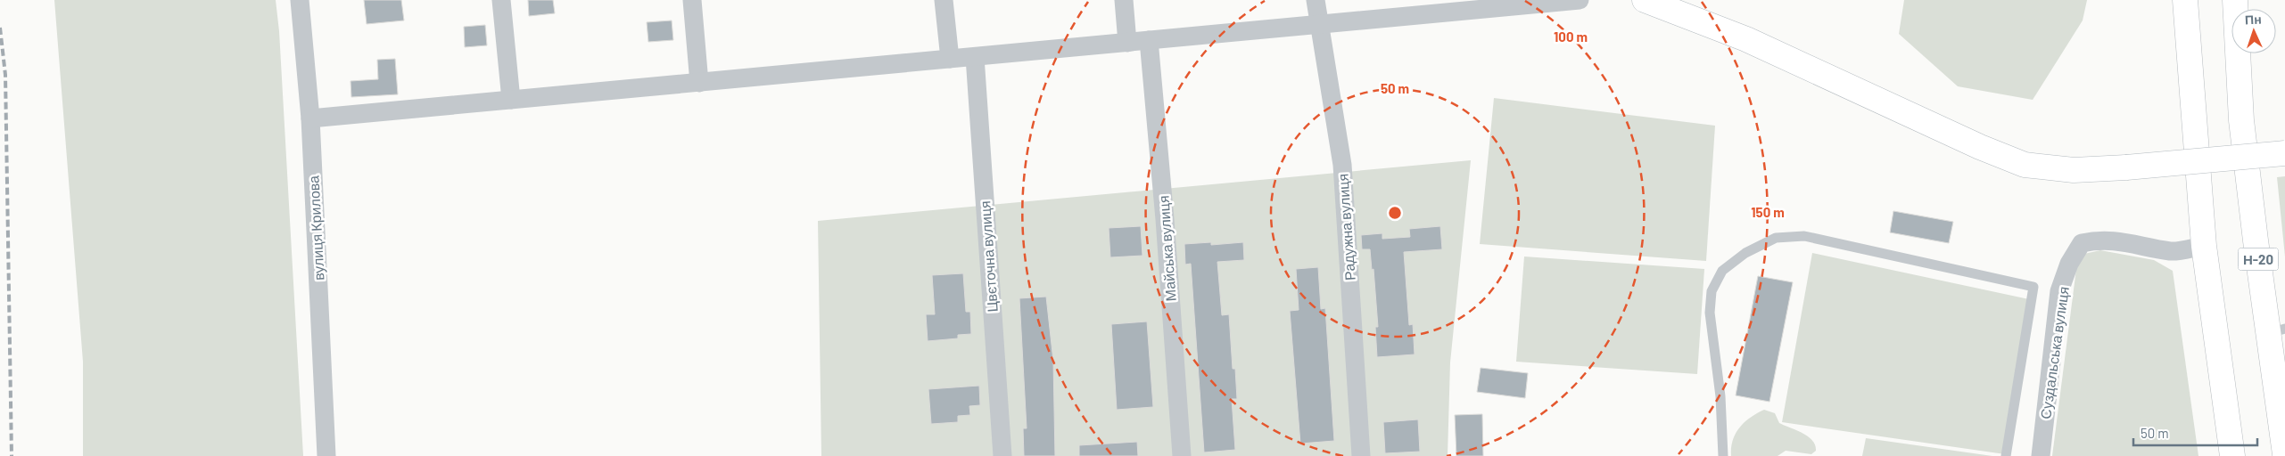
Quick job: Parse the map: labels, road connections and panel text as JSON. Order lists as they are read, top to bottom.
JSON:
{
  "streets": {
    "main road": ["Н-20"],
    "street": [
      "Радужна вулиця",
      "вулиця Крилова",
      "Майська вулиця",
      "Цвєточна вулиця",
      "Суздальська вулиця"
    ]
  },
  "scale_bar": "50 m",
  "north": "top",
  "rings": ["100 m", "50 m", "150 m"]
}
